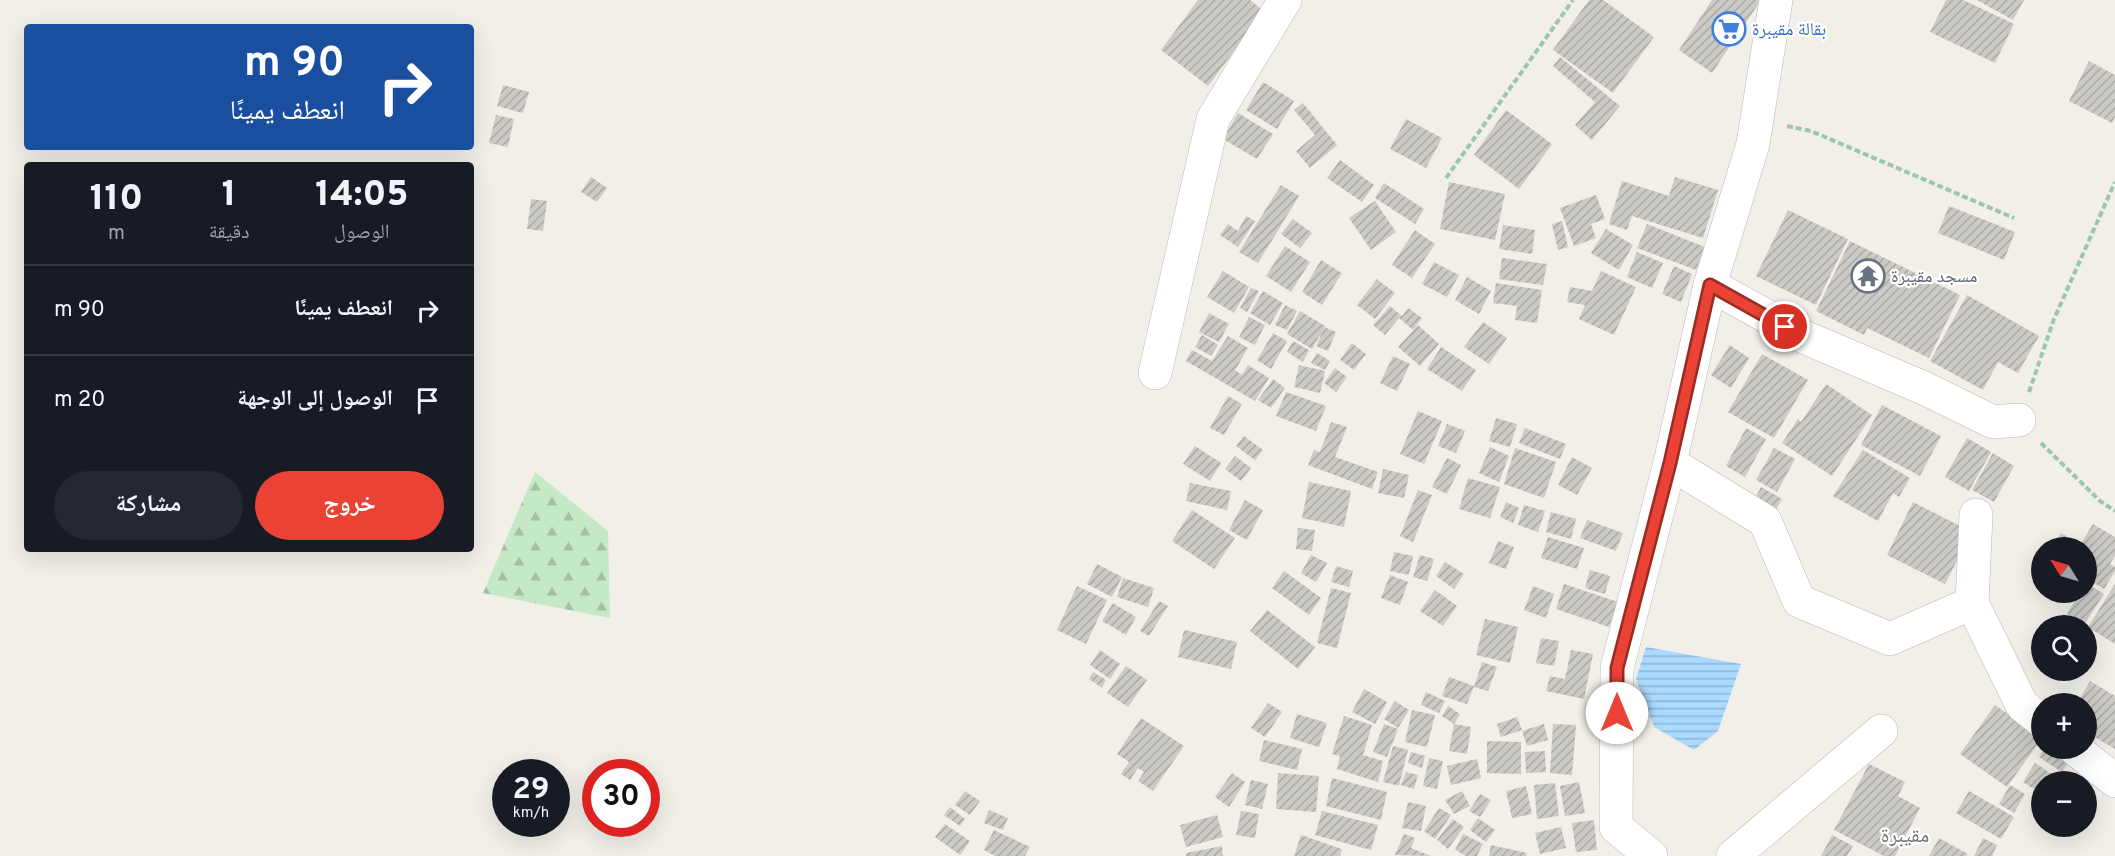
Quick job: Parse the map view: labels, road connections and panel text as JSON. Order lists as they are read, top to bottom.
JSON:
{
  "districts": ["مقيبرة"],
  "places": {
    "supermarket": ["بقالة مقيبرة"],
    "temple": ["مسجد مقيبرة"]
  },
  "north": "top left",
  "page": {
    "turn": ["90 m", "انعطف يمينًا"],
    "eta": [
      "14:05",
      "الوصول",
      "1",
      "دقيقة",
      "110",
      "m"
    ],
    "list": [
      {
        "name": "انعطف يمينًا",
        "value": "90 m"
      },
      {
        "name": "الوصول إلى الوجهة",
        "value": "20 m"
      }
    ],
    "buttons": ["خروج", "مشاركة"],
    "map_buttons": ["+", "−"],
    "speed": "29 km/h",
    "limit": "30"
  }
}
